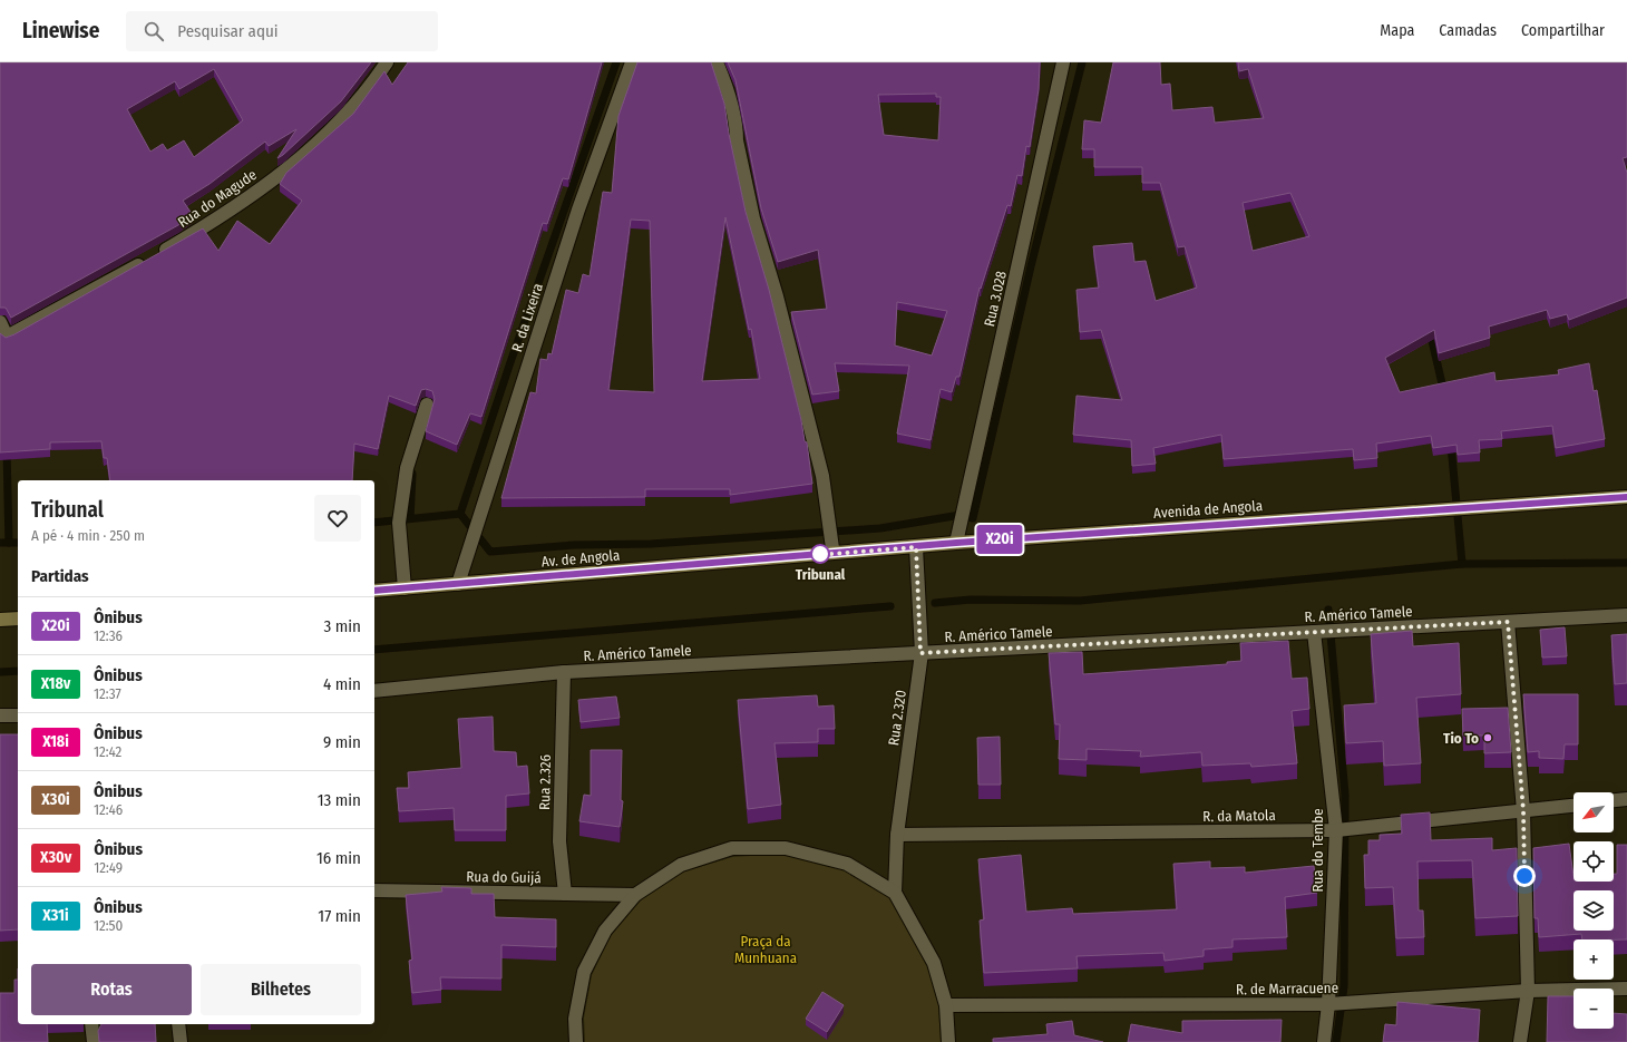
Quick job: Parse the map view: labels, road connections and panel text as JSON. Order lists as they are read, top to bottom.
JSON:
{
  "streets": {
    "main road": ["Avenida de Angola", "Av. de Angola"],
    "street": [
      "Rua do Magude",
      "Rua 3.028",
      "R. da Lixeira",
      "R. Américo Tamele",
      "Rua 2.320",
      "Rua 2.326",
      "R. da Matola",
      "Rua do Tembe",
      "Rua do Guijá",
      "R. de Marracuene"
    ]
  },
  "crossings": [
    ["Rua 3.028", "Avenida de Angola"],
    ["R. da Lixeira", "Av. de Angola"],
    ["Avenida de Angola", "Av. de Angola"],
    ["Avenida de Angola", "Rua 2.320"],
    ["R. Américo Tamele", "Rua 2.320"],
    ["R. Américo Tamele", "Rua 2.326"],
    ["R. Américo Tamele", "Rua do Tembe"],
    ["Rua 2.320", "R. da Matola"],
    ["Rua 2.326", "Rua do Guijá"],
    ["R. da Matola", "Rua do Tembe"],
    ["Rua do Tembe", "R. de Marracuene"]
  ],
  "parks": ["Praça da Munhuana"],
  "places": ["Tribunal", "Tio To"],
  "lines": ["bus line X20i"],
  "north": "bottom left",
  "page": {
    "header": "Linewise",
    "search": "Pesquisar aqui",
    "nav": ["Mapa", "Camadas", "Compartilhar"],
    "on_map": "X20i",
    "heading": [
      ["Tribunal", "A pé · 4 min · 250 m"],
      "Partidas"
    ],
    "list": [
      {
        "mark": "X20i",
        "name": "Ônibus",
        "note": "12:36",
        "value": "3 min"
      },
      {
        "mark": "X18v",
        "name": "Ônibus",
        "note": "12:37",
        "value": "4 min"
      },
      {
        "mark": "X18i",
        "name": "Ônibus",
        "note": "12:42",
        "value": "9 min"
      },
      {
        "mark": "X30i",
        "name": "Ônibus",
        "note": "12:46",
        "value": "13 min"
      },
      {
        "mark": "X30v",
        "name": "Ônibus",
        "note": "12:49",
        "value": "16 min"
      },
      {
        "mark": "X31i",
        "name": "Ônibus",
        "note": "12:50",
        "value": "17 min"
      }
    ],
    "map_buttons": ["+", "−"],
    "buttons": ["Rotas", "Bilhetes"]
  }
}
